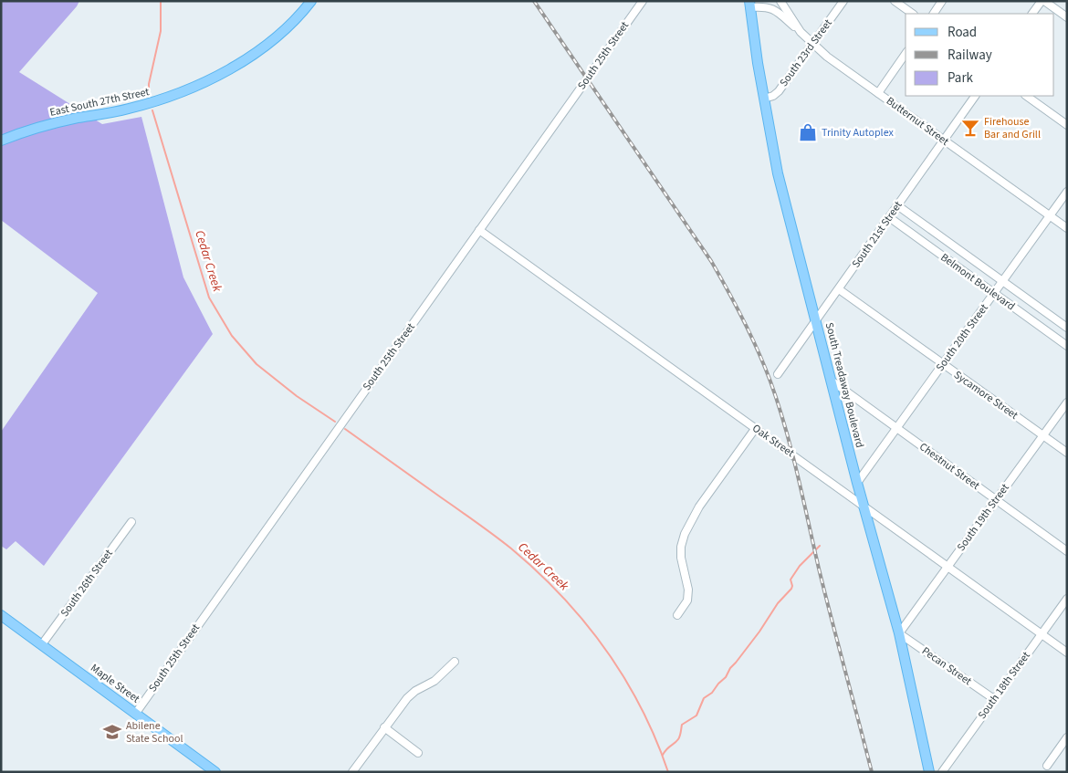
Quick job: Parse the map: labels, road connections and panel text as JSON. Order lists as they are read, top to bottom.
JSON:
{
  "streets": {
    "main road": ["East South 27th Street", "South Treadaway Boulevard", "Maple Street"],
    "street": [
      "South 23rd Street",
      "South 25th Street",
      "Butternut Street",
      "South 21st Street",
      "Belmont Boulevard",
      "South 20th Street",
      "Sycamore Street",
      "Oak Street",
      "Chestnut Street",
      "South 19th Street",
      "South 26th Street",
      "Pecan Street",
      "South 18th Street"
    ]
  },
  "crossings": [
    ["South 23rd Street", "Butternut Street"],
    ["South 23rd Street", "South Treadaway Boulevard"],
    ["South 25th Street", "Oak Street"],
    ["South 25th Street", "Maple Street"],
    ["Butternut Street", "South 21st Street"],
    ["Butternut Street", "South 20th Street"],
    ["South 21st Street", "Belmont Boulevard"],
    ["South 21st Street", "South Treadaway Boulevard"],
    ["South 21st Street", "Sycamore Street"],
    ["Belmont Boulevard", "South 20th Street"],
    ["South 20th Street", "South Treadaway Boulevard"],
    ["South 20th Street", "Sycamore Street"],
    ["South 20th Street", "Chestnut Street"],
    ["South Treadaway Boulevard", "Oak Street"],
    ["South Treadaway Boulevard", "Chestnut Street"],
    ["South Treadaway Boulevard", "South 19th Street"],
    ["South Treadaway Boulevard", "Pecan Street"],
    ["Sycamore Street", "South 19th Street"],
    ["Oak Street", "South 19th Street"],
    ["Oak Street", "South 18th Street"],
    ["Chestnut Street", "South 19th Street"],
    ["South 19th Street", "Pecan Street"],
    ["South 26th Street", "Maple Street"],
    ["Pecan Street", "South 18th Street"]
  ],
  "water": ["Cedar Creek"],
  "places": {
    "bar": ["Firehouse Bar and Grill"],
    "shop": ["Trinity Autoplex"],
    "school or university": ["Abilene State School"]
  },
  "legend": ["Road", "Railway", "Park"]
}
